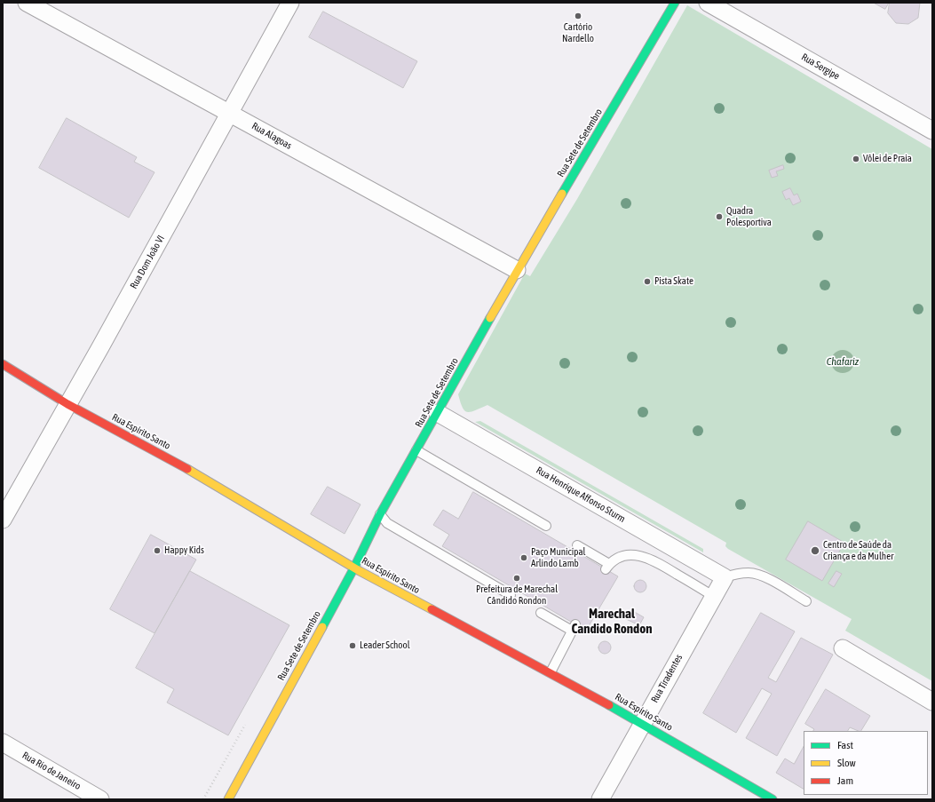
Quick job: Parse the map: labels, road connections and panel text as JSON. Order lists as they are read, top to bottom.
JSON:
{
  "streets": {
    "street": [
      "Rua Sergipe",
      "Rua Alagoas",
      "Rua Sete de Setembro",
      "Rua Dom João VI",
      "Rua Espírito Santo",
      "Rua Henrique Affonso Sturm",
      "Rua Tiradentes",
      "Rua Rio de Janeiro"
    ]
  },
  "crossings": [
    ["Rua Alagoas", "Rua Sete de Setembro"],
    ["Rua Alagoas", "Rua Dom João VI"],
    ["Rua Sete de Setembro", "Rua Espírito Santo"],
    ["Rua Sete de Setembro", "Rua Henrique Affonso Sturm"],
    ["Rua Dom João VI", "Rua Espírito Santo"],
    ["Rua Espírito Santo", "Rua Tiradentes"],
    ["Rua Henrique Affonso Sturm", "Rua Tiradentes"]
  ],
  "districts": ["Marechal Candido Rondon"],
  "water": ["Chafariz"],
  "places": [
    "Cartório Nardello",
    "Vôlei de Praia",
    "Quadra Polesportiva",
    "Pista Skate",
    "Happy Kids",
    "Centro de Saúde da Criança e da Mulher",
    "Paço Municipal Arlindo Lamb",
    "Prefeitura de Marechal Cândido Rondon",
    "Leader School"
  ],
  "legend": ["Fast", "Slow", "Jam"]
}
